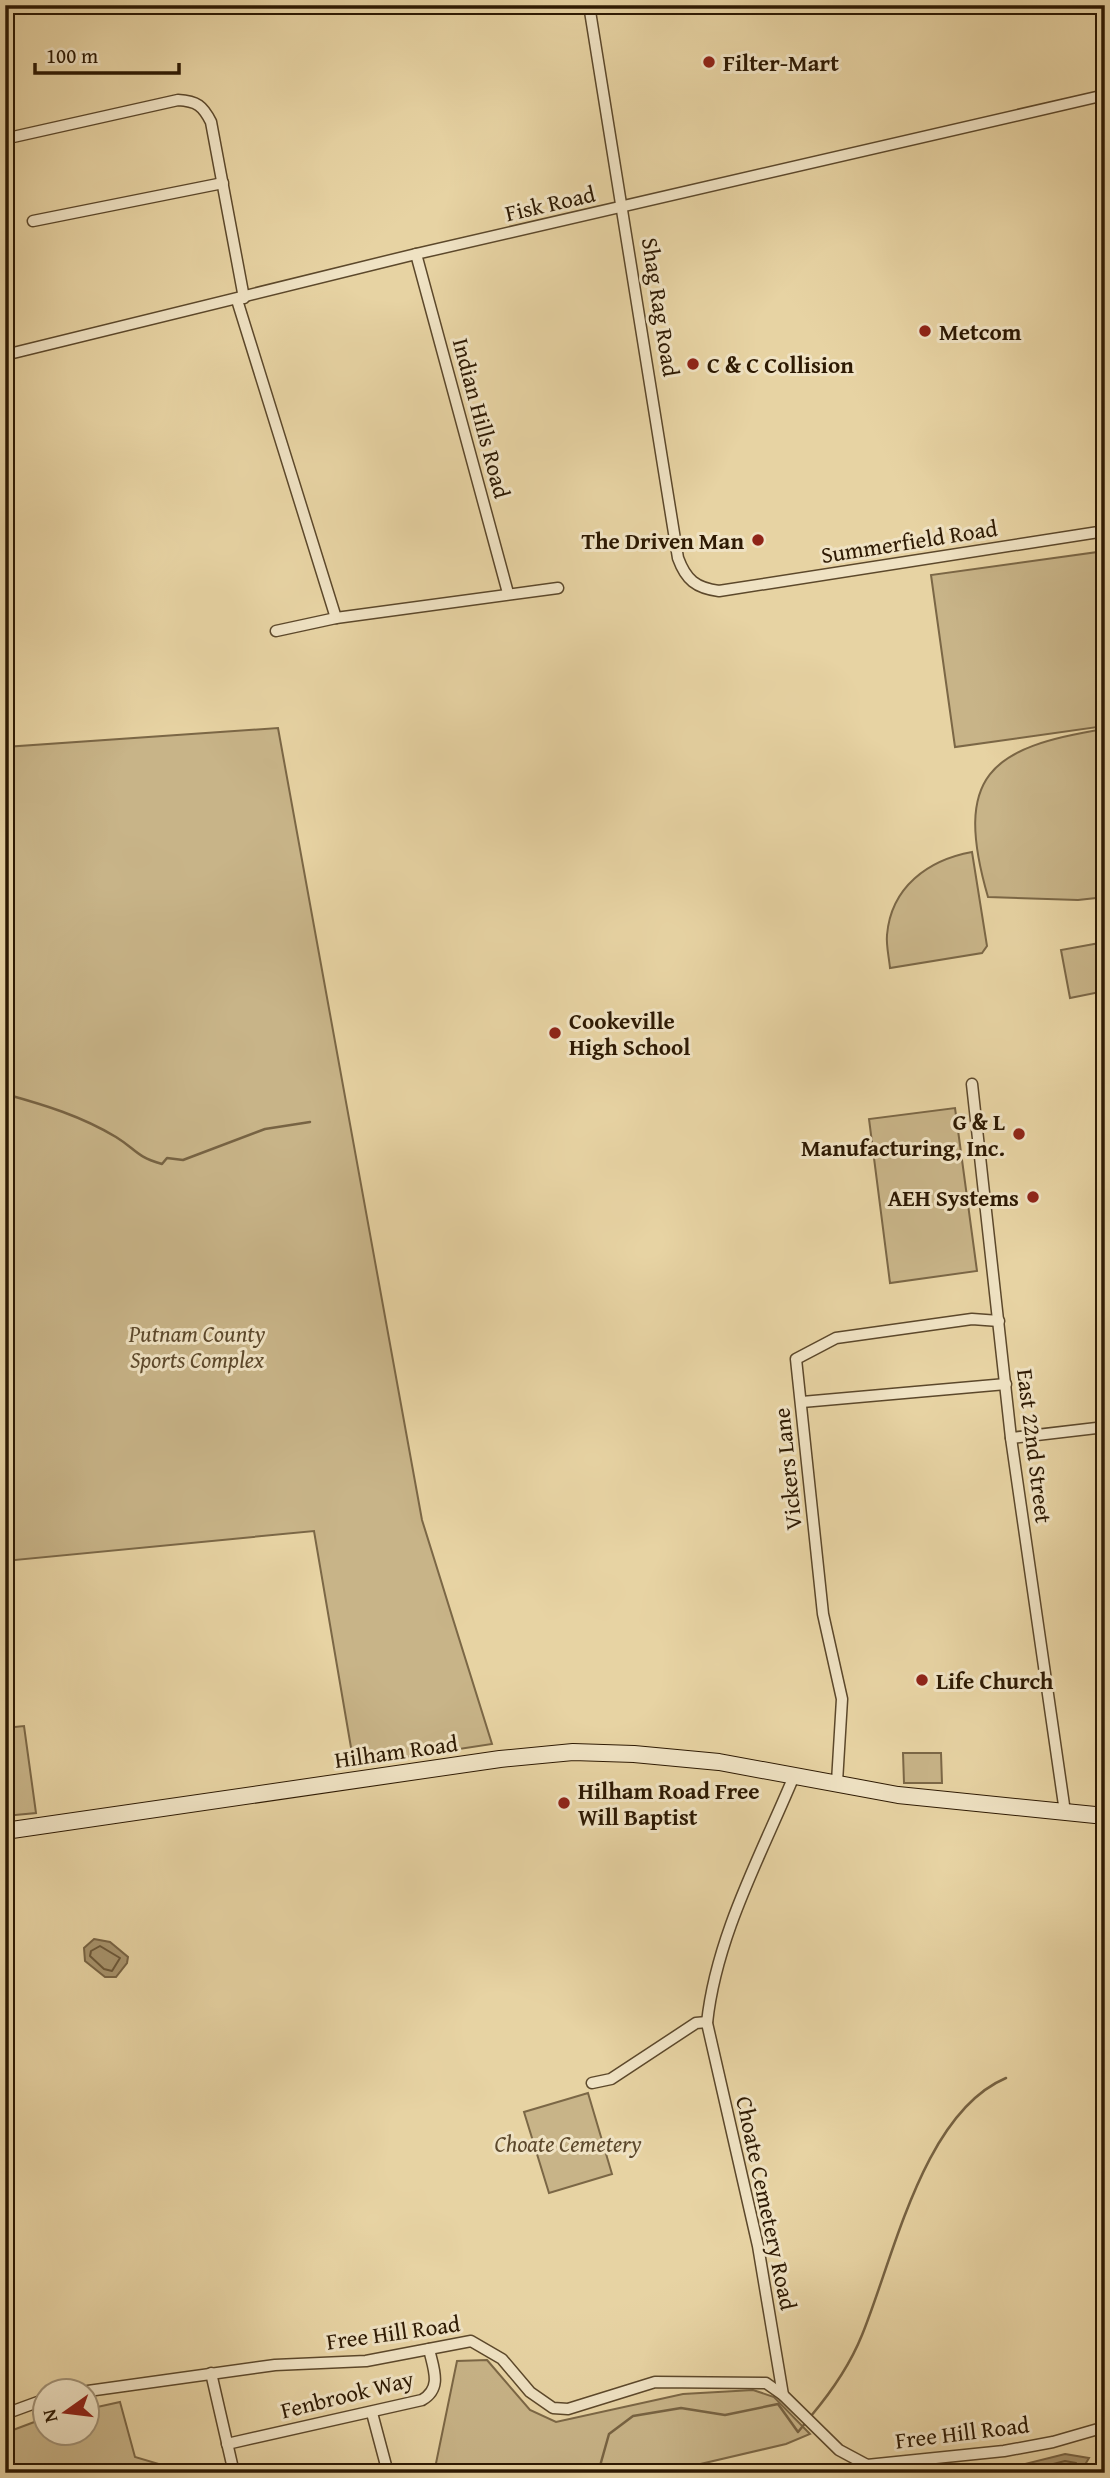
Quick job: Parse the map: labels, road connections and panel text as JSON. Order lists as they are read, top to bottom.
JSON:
{
  "streets": {
    "main road": ["Hilham Road"],
    "street": [
      "Fisk Road",
      "Shag Rag Road",
      "Indian Hills Road",
      "Summerfield Road",
      "East 22nd Street",
      "Vickers Lane",
      "Choate Cemetery Road",
      "Free Hill Road",
      "Fenbrook Way"
    ]
  },
  "crossings": [
    ["Fisk Road", "Shag Rag Road"],
    ["Fisk Road", "Indian Hills Road"],
    ["Shag Rag Road", "Summerfield Road"],
    ["East 22nd Street", "Vickers Lane"],
    ["East 22nd Street", "Hilham Road"],
    ["Vickers Lane", "Hilham Road"],
    ["Hilham Road", "Choate Cemetery Road"],
    ["Choate Cemetery Road", "Free Hill Road"],
    ["Free Hill Road", "Fenbrook Way"]
  ],
  "parks": ["Putnam County Sports Complex", "Choate Cemetery"],
  "places": [
    "Filter-Mart",
    "Metcom",
    "C & C Collision",
    "The Driven Man",
    "Cookeville High School",
    "G & L Manufacturing, Inc.",
    "AEH Systems",
    "Life Church",
    "Hilham Road Free Will Baptist"
  ],
  "scale_bar": "100 m",
  "north": "left"
}
